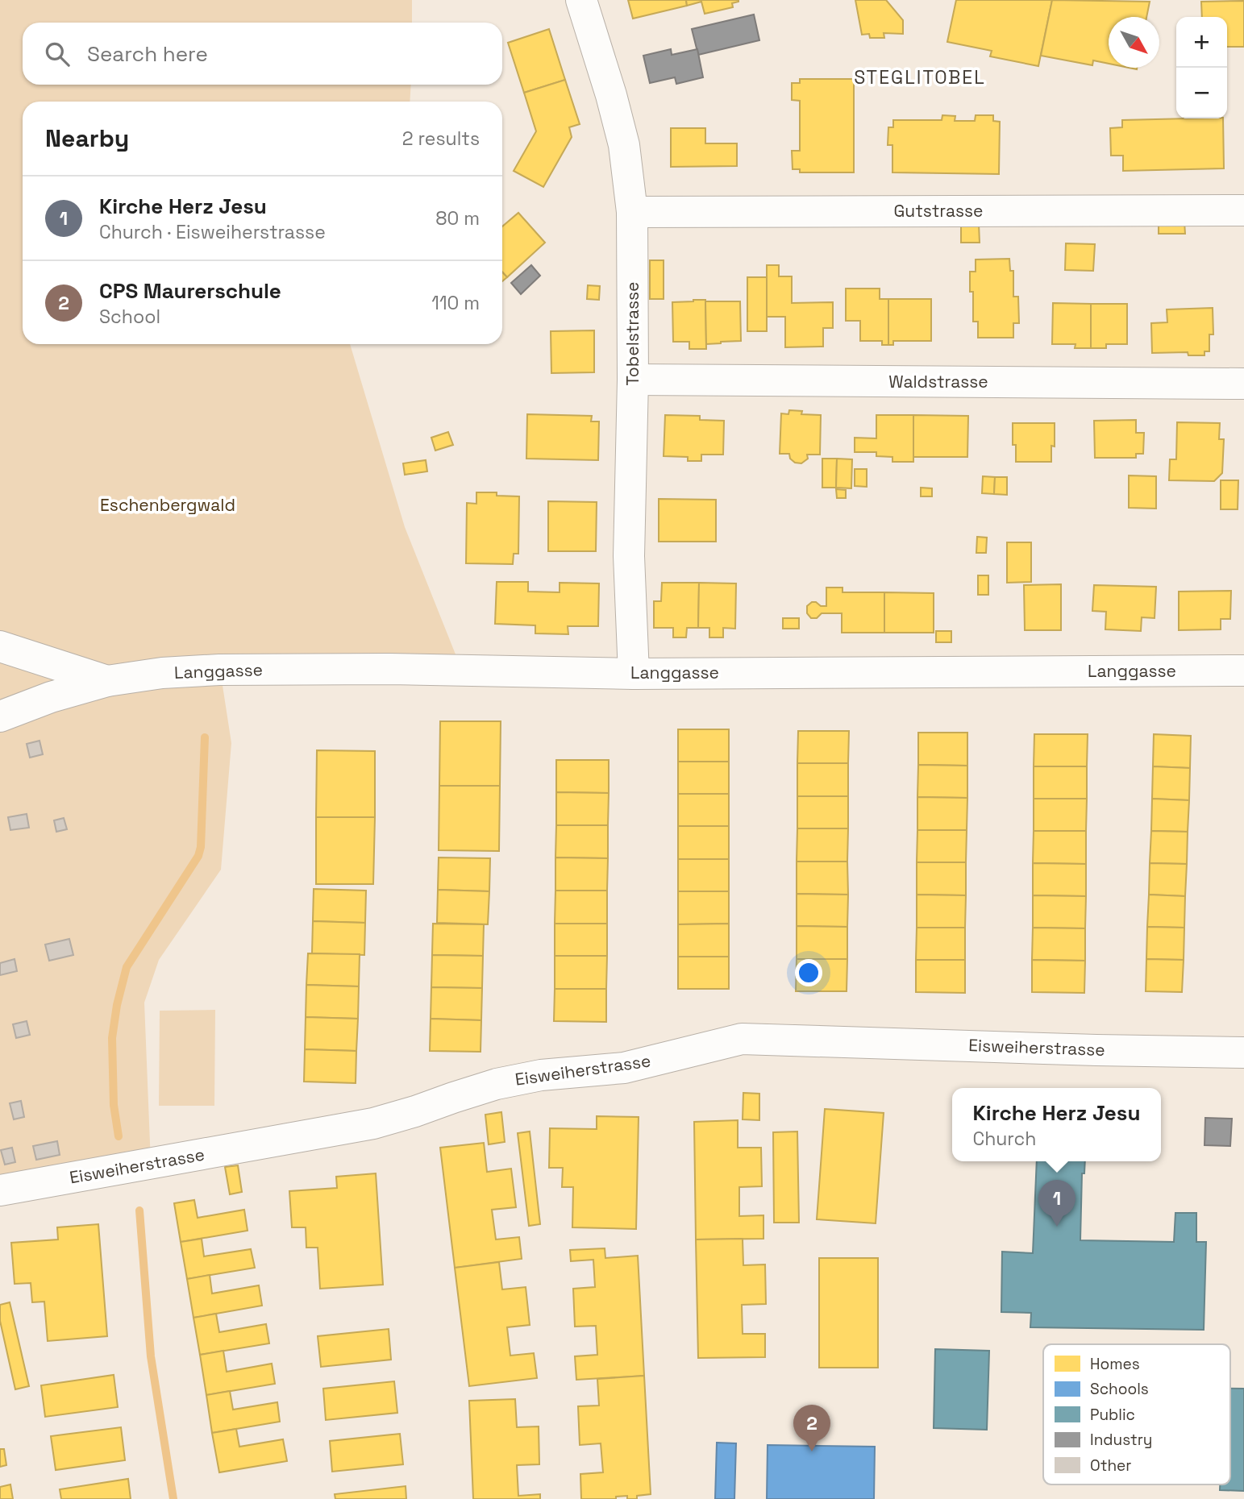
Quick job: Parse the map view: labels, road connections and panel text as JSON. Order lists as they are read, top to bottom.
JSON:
{
  "streets": {
    "street": [
      "Gutstrasse",
      "Tobelstrasse",
      "Waldstrasse",
      "Langgasse",
      "Eisweiherstrasse"
    ]
  },
  "crossings": [
    ["Gutstrasse", "Tobelstrasse"],
    ["Tobelstrasse", "Waldstrasse"],
    ["Tobelstrasse", "Langgasse"]
  ],
  "districts": ["STEGLITOBEL"],
  "parks": ["Eschenbergwald"],
  "legend": [
    "Homes",
    "Schools",
    "Public",
    "Industry",
    "Other"
  ],
  "north": "bottom right",
  "page": {
    "map_buttons": ["+", "−"],
    "search": "Search here",
    "heading": ["Nearby", "2 results"],
    "list": [
      {
        "mark": "1",
        "name": "Kirche Herz Jesu",
        "note": "Church · Eisweiherstrasse",
        "value": "80 m"
      },
      {
        "mark": "2",
        "name": "CPS Maurerschule",
        "note": "School",
        "value": "110 m"
      }
    ],
    "popup": ["Kirche Herz Jesu", "Church"],
    "pins": ["1", "2"]
  }
}
